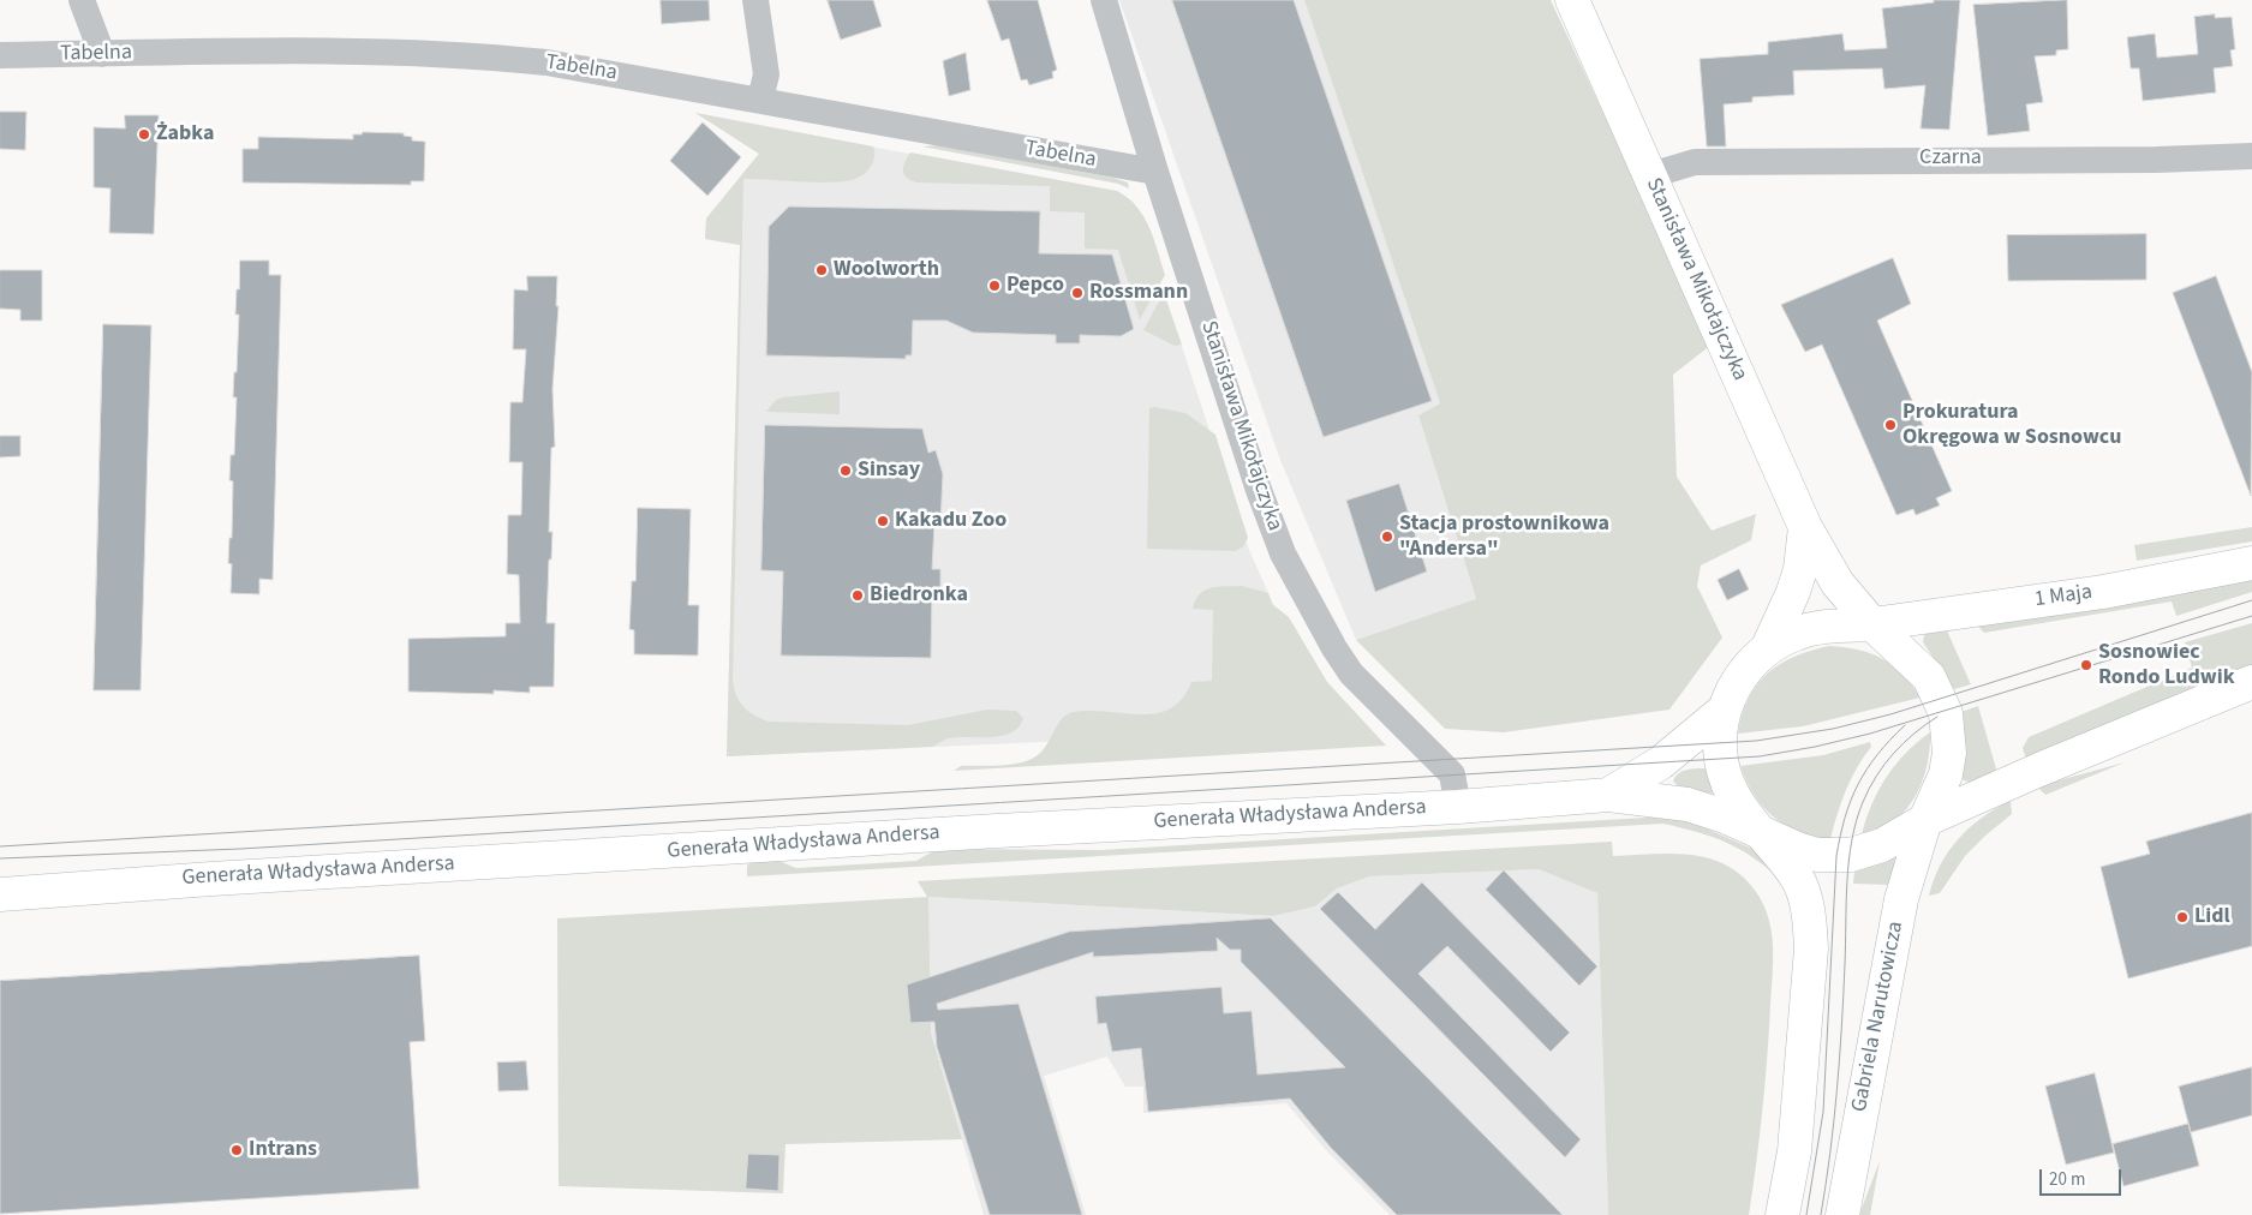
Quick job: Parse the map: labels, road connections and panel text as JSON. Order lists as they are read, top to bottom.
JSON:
{
  "streets": {
    "main road": [
      "Stanisława Mikołajczyka",
      "1 Maja",
      "Generała Władysława Andersa",
      "Gabriela Narutowicza"
    ],
    "street": ["Tabelna", "Czarna"]
  },
  "crossings": [
    ["Tabelna", "Stanisława Mikołajczyka"],
    ["Czarna", "Stanisława Mikołajczyka"],
    ["Stanisława Mikołajczyka", "1 Maja"],
    ["Stanisława Mikołajczyka", "Generała Władysława Andersa"],
    ["Stanisława Mikołajczyka", "Gabriela Narutowicza"],
    ["1 Maja", "Gabriela Narutowicza"],
    ["Generała Władysława Andersa", "Gabriela Narutowicza"]
  ],
  "places": [
    "Żabka",
    "Woolworth",
    "Pepco",
    "Rossmann",
    "Prokuratura Okręgowa w Sosnowcu",
    "Sinsay",
    "Kakadu Zoo",
    "Stacja prostownikowa \"Andersa\"",
    "Biedronka",
    "Sosnowiec Rondo Ludwik",
    "Lidl",
    "Intrans"
  ],
  "scale_bar": "20 m"
}
